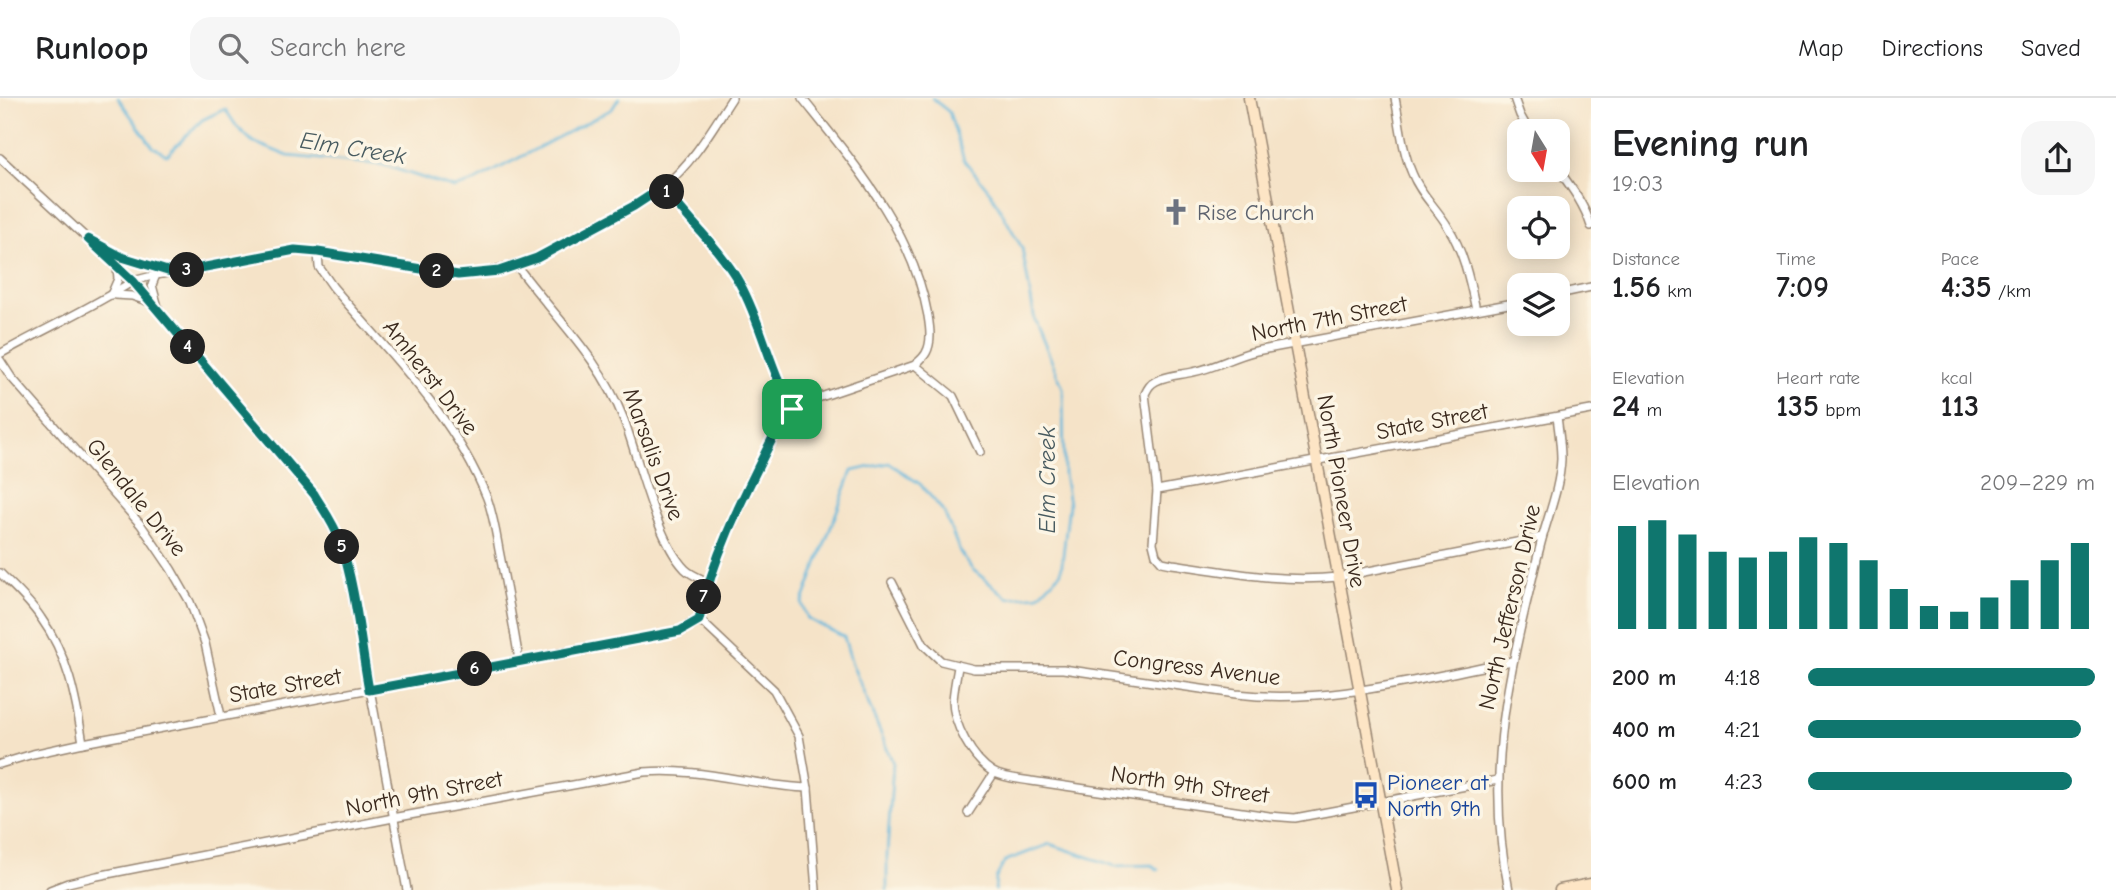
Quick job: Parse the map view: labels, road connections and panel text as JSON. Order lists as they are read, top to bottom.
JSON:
{
  "streets": {
    "street": [
      "North 7th Street",
      "Amherst Drive",
      "State Street",
      "Marsalis Drive",
      "North Pioneer Drive",
      "Glendale Drive",
      "North Jefferson Drive",
      "Congress Avenue",
      "North 9th Street"
    ]
  },
  "crossings": [
    ["North 7th Street", "State Street"],
    ["North 7th Street", "North Pioneer Drive"],
    ["Amherst Drive", "State Street"],
    ["State Street", "North Pioneer Drive"],
    ["State Street", "Glendale Drive"],
    ["State Street", "North Jefferson Drive"],
    ["North Pioneer Drive", "Congress Avenue"],
    ["North Pioneer Drive", "North 9th Street"],
    ["North Jefferson Drive", "Congress Avenue"],
    ["North Jefferson Drive", "North 9th Street"]
  ],
  "water": ["Elm Creek"],
  "places": {
    "church": ["Rise Church"],
    "bus stop": ["Pioneer at North 9th"]
  },
  "north": "bottom",
  "page": {
    "header": "Runloop",
    "search": "Search here",
    "nav": ["Map", "Directions", "Saved"],
    "heading": ["Evening run", "19:03"],
    "pins": [
      "1",
      "3",
      "2",
      "4",
      "5",
      "7",
      "6"
    ],
    "stats": [
      ["Distance", "1.56 km"],
      ["Time", "7:09"],
      ["Pace", "4:35 /km"],
      ["Elevation", "24 m"],
      ["Heart rate", "135 bpm"],
      ["kcal", "113"]
    ],
    "chart": ["Elevation", "209–229 m"],
    "list": [
      {
        "name": "200 m",
        "note": "4:18"
      },
      {
        "name": "400 m",
        "note": "4:21"
      },
      {
        "name": "600 m",
        "note": "4:23"
      }
    ]
  }
}
